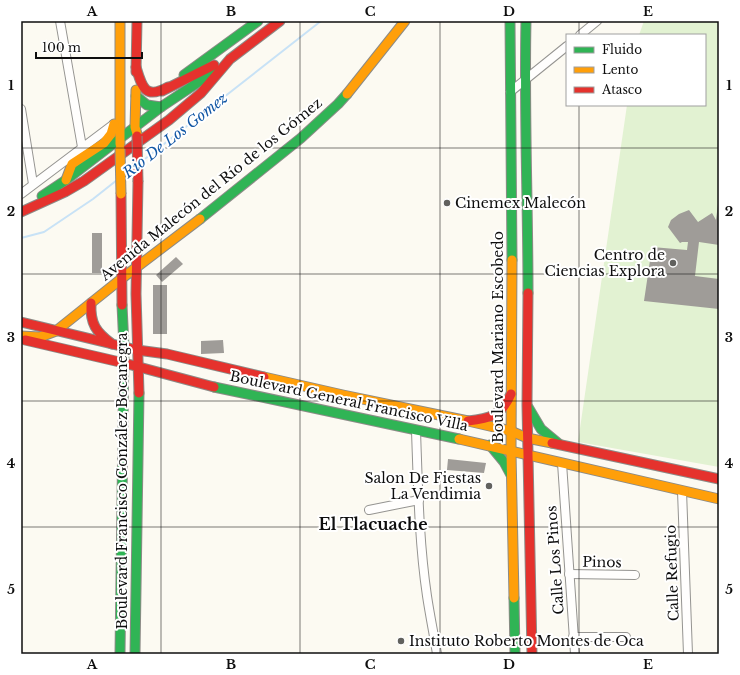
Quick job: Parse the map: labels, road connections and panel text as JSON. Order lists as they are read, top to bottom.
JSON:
{
  "streets": {
    "main road": [
      "Avenida Malecón del Río de los Gómez",
      "Boulevard Mariano Escobedo",
      "Boulevard General Francisco Villa",
      "Boulevard Francisco González Bocanegra"
    ],
    "street": ["Calle Los Pinos", "Pinos", "Calle Refugio"]
  },
  "crossings": [
    ["Avenida Malecón del Río de los Gómez", "Boulevard General Francisco Villa"],
    ["Avenida Malecón del Río de los Gómez", "Boulevard Francisco González Bocanegra"],
    ["Boulevard Mariano Escobedo", "Boulevard General Francisco Villa"],
    ["Boulevard General Francisco Villa", "Boulevard Francisco González Bocanegra"],
    ["Boulevard General Francisco Villa", "Calle Los Pinos"],
    ["Boulevard General Francisco Villa", "Calle Refugio"],
    ["Calle Los Pinos", "Pinos"]
  ],
  "districts": ["El Tlacuache"],
  "water": ["Rio De Los Gomez"],
  "places": [
    "Cinemex Malecón",
    "Centro de Ciencias Explora",
    "Salon De Fiestas La Vendimia",
    "Instituto Roberto Montes de Oca"
  ],
  "legend": ["Fluido", "Lento", "Atasco"],
  "scale_bar": "100 m",
  "grid": {
    "columns": [
      "A",
      "B",
      "C",
      "D",
      "E"
    ],
    "rows": [
      "1",
      "2",
      "3",
      "4",
      "5"
    ]
  }
}
